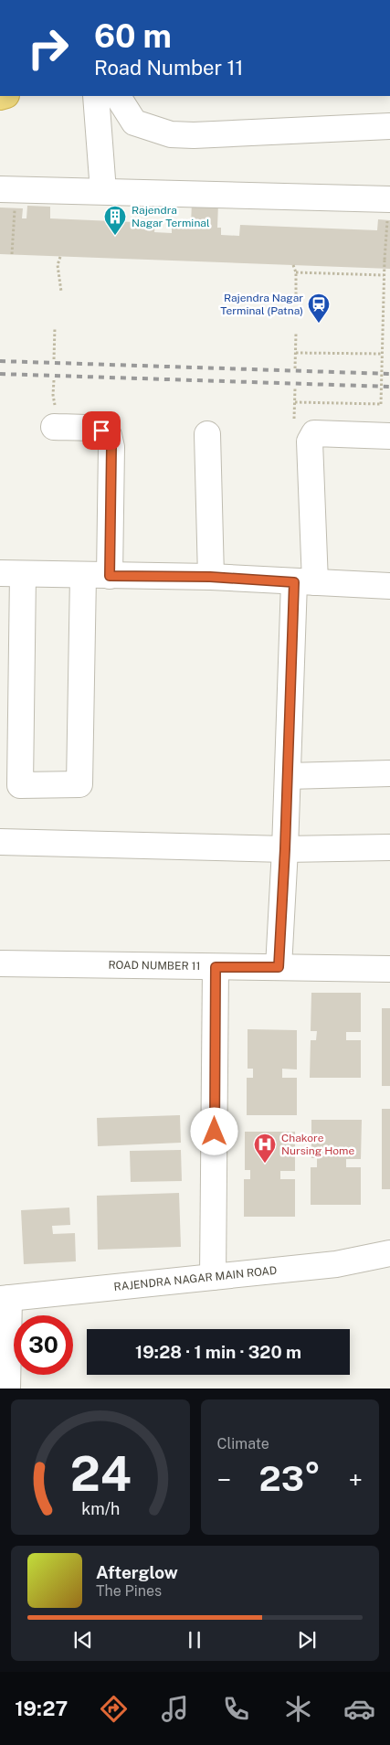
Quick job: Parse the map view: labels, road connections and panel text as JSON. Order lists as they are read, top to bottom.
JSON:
{
  "streets": {
    "street": ["ROAD NUMBER 11", "RAJENDRA NAGAR MAIN ROAD"]
  },
  "places": {
    "building": ["Rajendra Nagar Terminal"],
    "station": ["Rajendra Nagar Terminal (Patna)"],
    "hospital": ["Chakore Nursing Home"]
  },
  "page": {
    "turn": ["60 m", "Road Number 11"],
    "limit": "30",
    "trip": "19:28 · 1 min · 320 m",
    "tile": "Climate",
    "heat": ["−", "23°", "+"],
    "song": ["Afterglow", "The Pines"],
    "tabs": "19:27",
    "gauge": ["24", "km/h"]
  }
}
